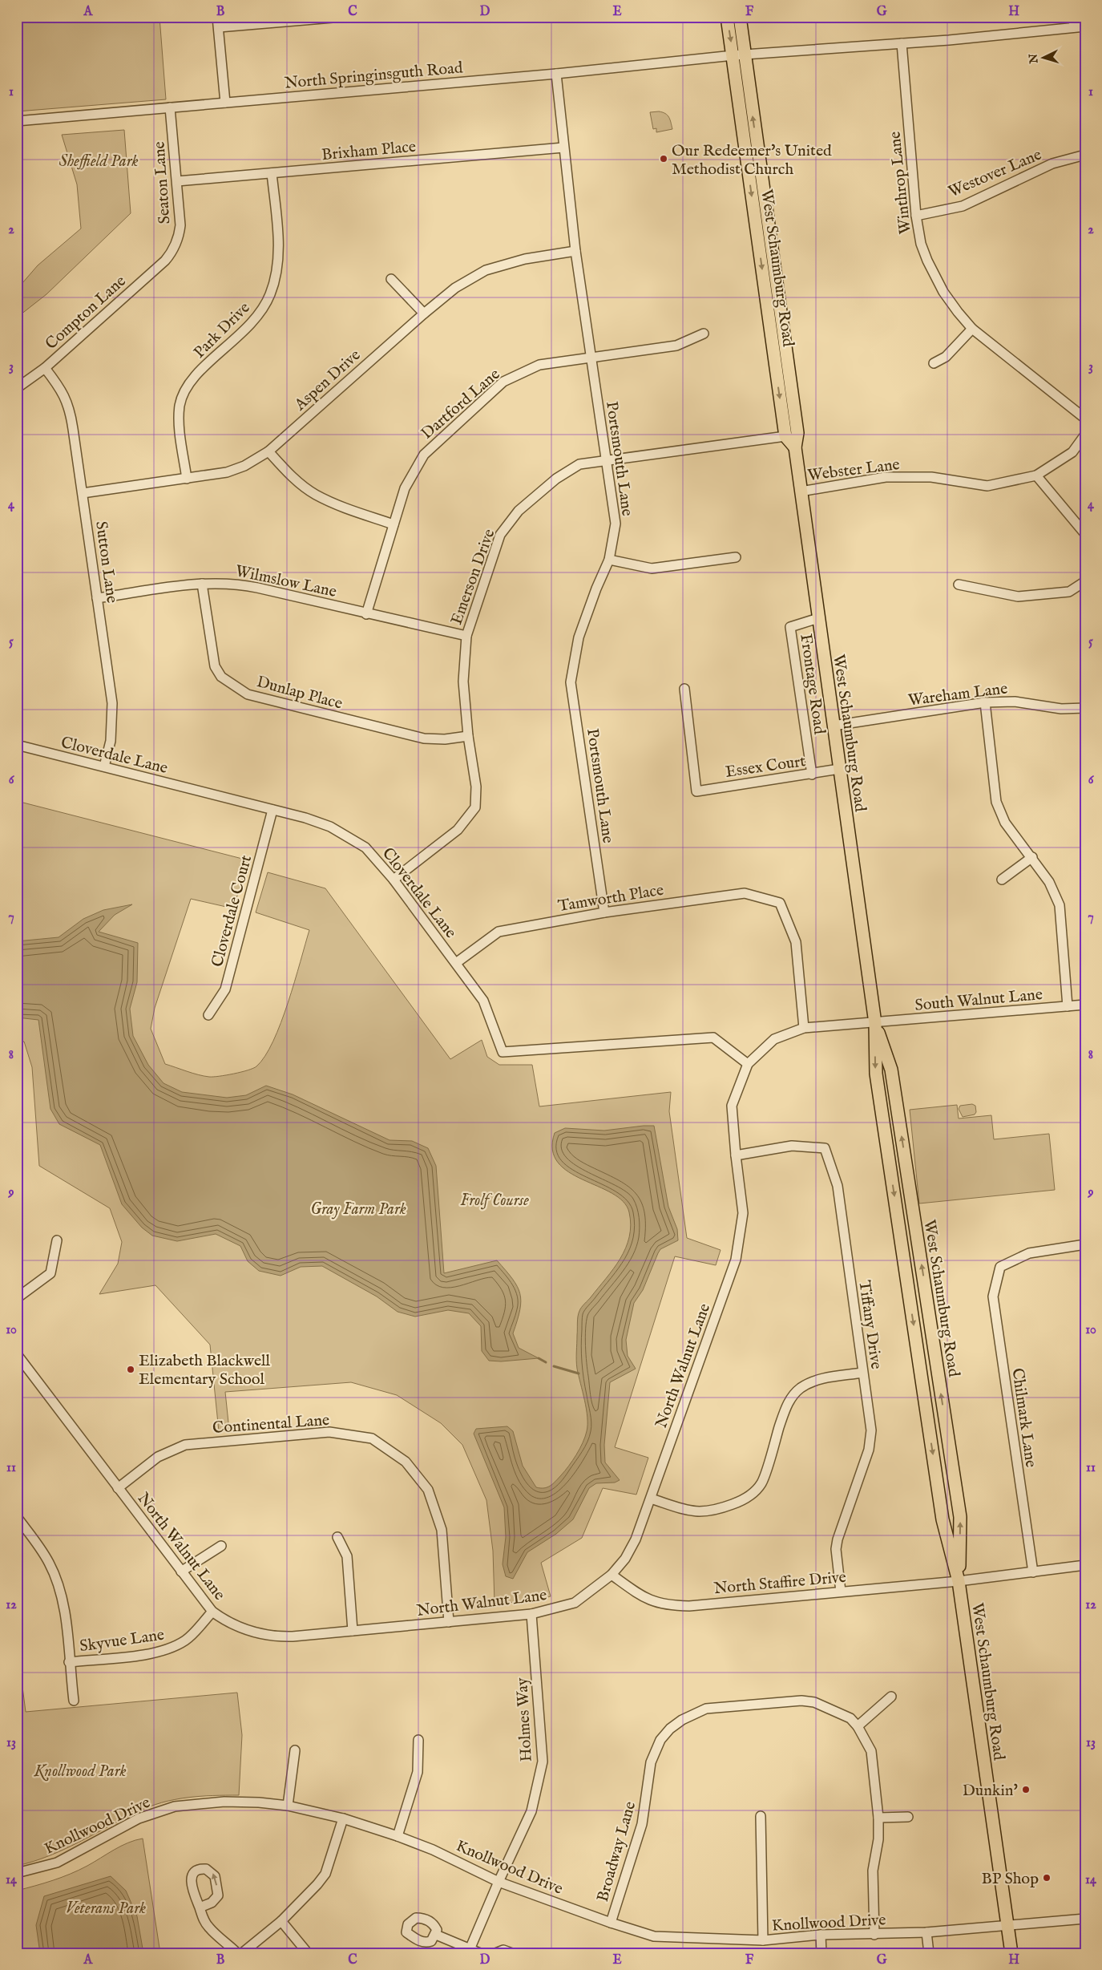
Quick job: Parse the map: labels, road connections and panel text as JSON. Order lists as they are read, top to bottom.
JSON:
{
  "streets": {
    "main road": ["West Schaumburg Road"],
    "street": [
      "North Springinsguth Road",
      "Brixham Place",
      "Westover Lane",
      "Seaton Lane",
      "Winthrop Lane",
      "Compton Lane",
      "Park Drive",
      "Aspen Drive",
      "Dartford Lane",
      "Portsmouth Lane",
      "Webster Lane",
      "Sutton Lane",
      "Emerson Drive",
      "Wilmslow Lane",
      "Frontage Road",
      "Dunlap Place",
      "Wareham Lane",
      "Cloverdale Lane",
      "Essex Court",
      "Tamworth Place",
      "Cloverdale Court",
      "South Walnut Lane",
      "Tiffany Drive",
      "North Walnut Lane",
      "Chilmark Lane",
      "Continental Lane",
      "North Staffire Drive",
      "Skyvue Lane",
      "Holmes Way",
      "Knollwood Drive",
      "Broadway Lane"
    ]
  },
  "crossings": [
    ["North Springinsguth Road", "Seaton Lane"],
    ["North Springinsguth Road", "Winthrop Lane"],
    ["North Springinsguth Road", "West Schaumburg Road"],
    ["North Springinsguth Road", "Portsmouth Lane"],
    ["Brixham Place", "Seaton Lane"],
    ["Brixham Place", "Park Drive"],
    ["Brixham Place", "Portsmouth Lane"],
    ["Westover Lane", "Winthrop Lane"],
    ["Seaton Lane", "Compton Lane"],
    ["West Schaumburg Road", "Webster Lane"],
    ["West Schaumburg Road", "Emerson Drive"],
    ["West Schaumburg Road", "Frontage Road"],
    ["West Schaumburg Road", "Wareham Lane"],
    ["West Schaumburg Road", "Essex Court"],
    ["West Schaumburg Road", "South Walnut Lane"],
    ["West Schaumburg Road", "North Walnut Lane"],
    ["West Schaumburg Road", "North Staffire Drive"],
    ["West Schaumburg Road", "Knollwood Drive"],
    ["Compton Lane", "Sutton Lane"],
    ["Park Drive", "Aspen Drive"],
    ["Aspen Drive", "Portsmouth Lane"],
    ["Aspen Drive", "Sutton Lane"],
    ["Dartford Lane", "Portsmouth Lane"],
    ["Dartford Lane", "Wilmslow Lane"],
    ["Portsmouth Lane", "Emerson Drive"],
    ["Portsmouth Lane", "Tamworth Place"],
    ["Sutton Lane", "Wilmslow Lane"],
    ["Sutton Lane", "Cloverdale Lane"],
    ["Emerson Drive", "Wilmslow Lane"],
    ["Emerson Drive", "Dunlap Place"],
    ["Emerson Drive", "Cloverdale Lane"],
    ["Wilmslow Lane", "Dunlap Place"],
    ["Frontage Road", "Essex Court"],
    ["Cloverdale Lane", "Tamworth Place"],
    ["Cloverdale Lane", "Cloverdale Court"],
    ["Cloverdale Lane", "North Walnut Lane"],
    ["Tamworth Place", "North Walnut Lane"],
    ["South Walnut Lane", "North Walnut Lane"],
    ["Tiffany Drive", "North Walnut Lane"],
    ["Tiffany Drive", "North Staffire Drive"],
    ["North Walnut Lane", "Continental Lane"],
    ["North Walnut Lane", "North Staffire Drive"],
    ["North Walnut Lane", "Skyvue Lane"],
    ["North Walnut Lane", "Holmes Way"],
    ["Chilmark Lane", "North Staffire Drive"],
    ["Holmes Way", "Knollwood Drive"],
    ["Knollwood Drive", "Broadway Lane"]
  ],
  "parks": [
    "Sheffield Park",
    "Frolf Course",
    "Gray Farm Park",
    "Knollwood Park",
    "Veterans Park"
  ],
  "places": [
    "Our Redeemer's United Methodist Church",
    "Elizabeth Blackwell Elementary School",
    "Dunkin'",
    "BP Shop"
  ],
  "north": "left",
  "grid": {
    "columns": [
      "A",
      "B",
      "C",
      "D",
      "E",
      "F",
      "G",
      "H"
    ],
    "rows": [
      "1",
      "2",
      "3",
      "4",
      "5",
      "6",
      "7",
      "8",
      "9",
      "10",
      "11",
      "12",
      "13",
      "14"
    ]
  }
}
